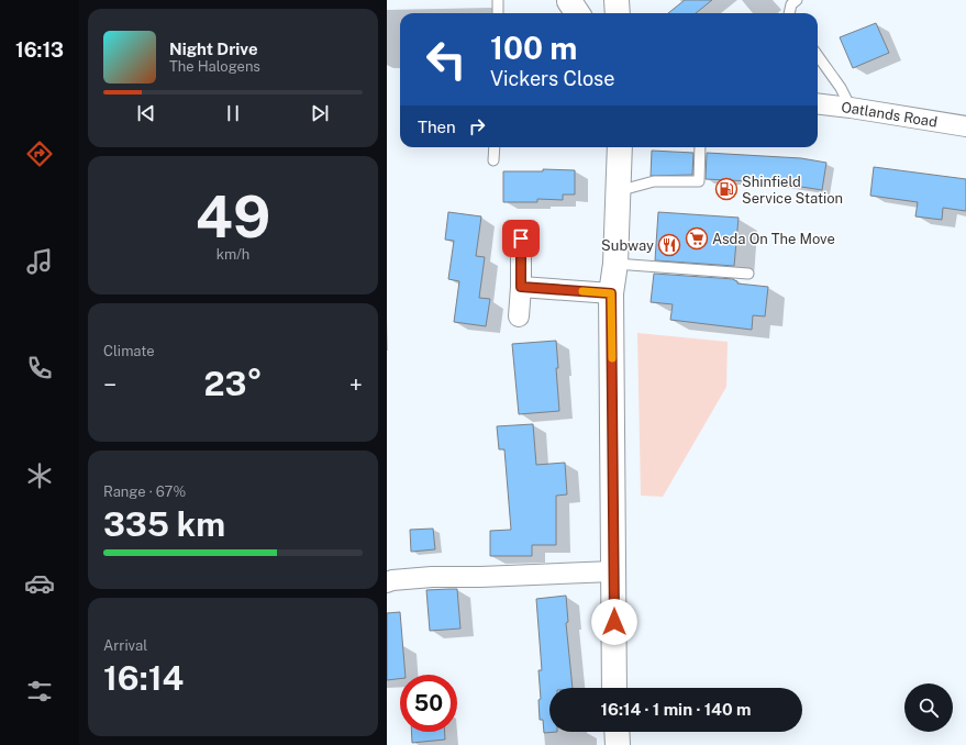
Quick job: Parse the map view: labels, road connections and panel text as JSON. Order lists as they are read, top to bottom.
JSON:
{
  "streets": {
    "street": ["Oatlands Road"]
  },
  "places": {
    "fuel station": ["Shinfield Service Station"],
    "supermarket": ["Asda On The Move"],
    "restaurant": ["Subway"]
  },
  "page": {
    "tabs": "16:13",
    "turn": ["100 m", "Vickers Close"],
    "song": ["Night Drive", "The Halogens"],
    "then": "Then",
    "tile": [
      ["49", "km/h"],
      "Climate",
      ["Range · 67%", "335 km"],
      ["Arrival", "16:14"]
    ],
    "heat": ["−", "23°", "+"],
    "limit": "50",
    "trip": "16:14 · 1 min · 140 m"
  }
}
